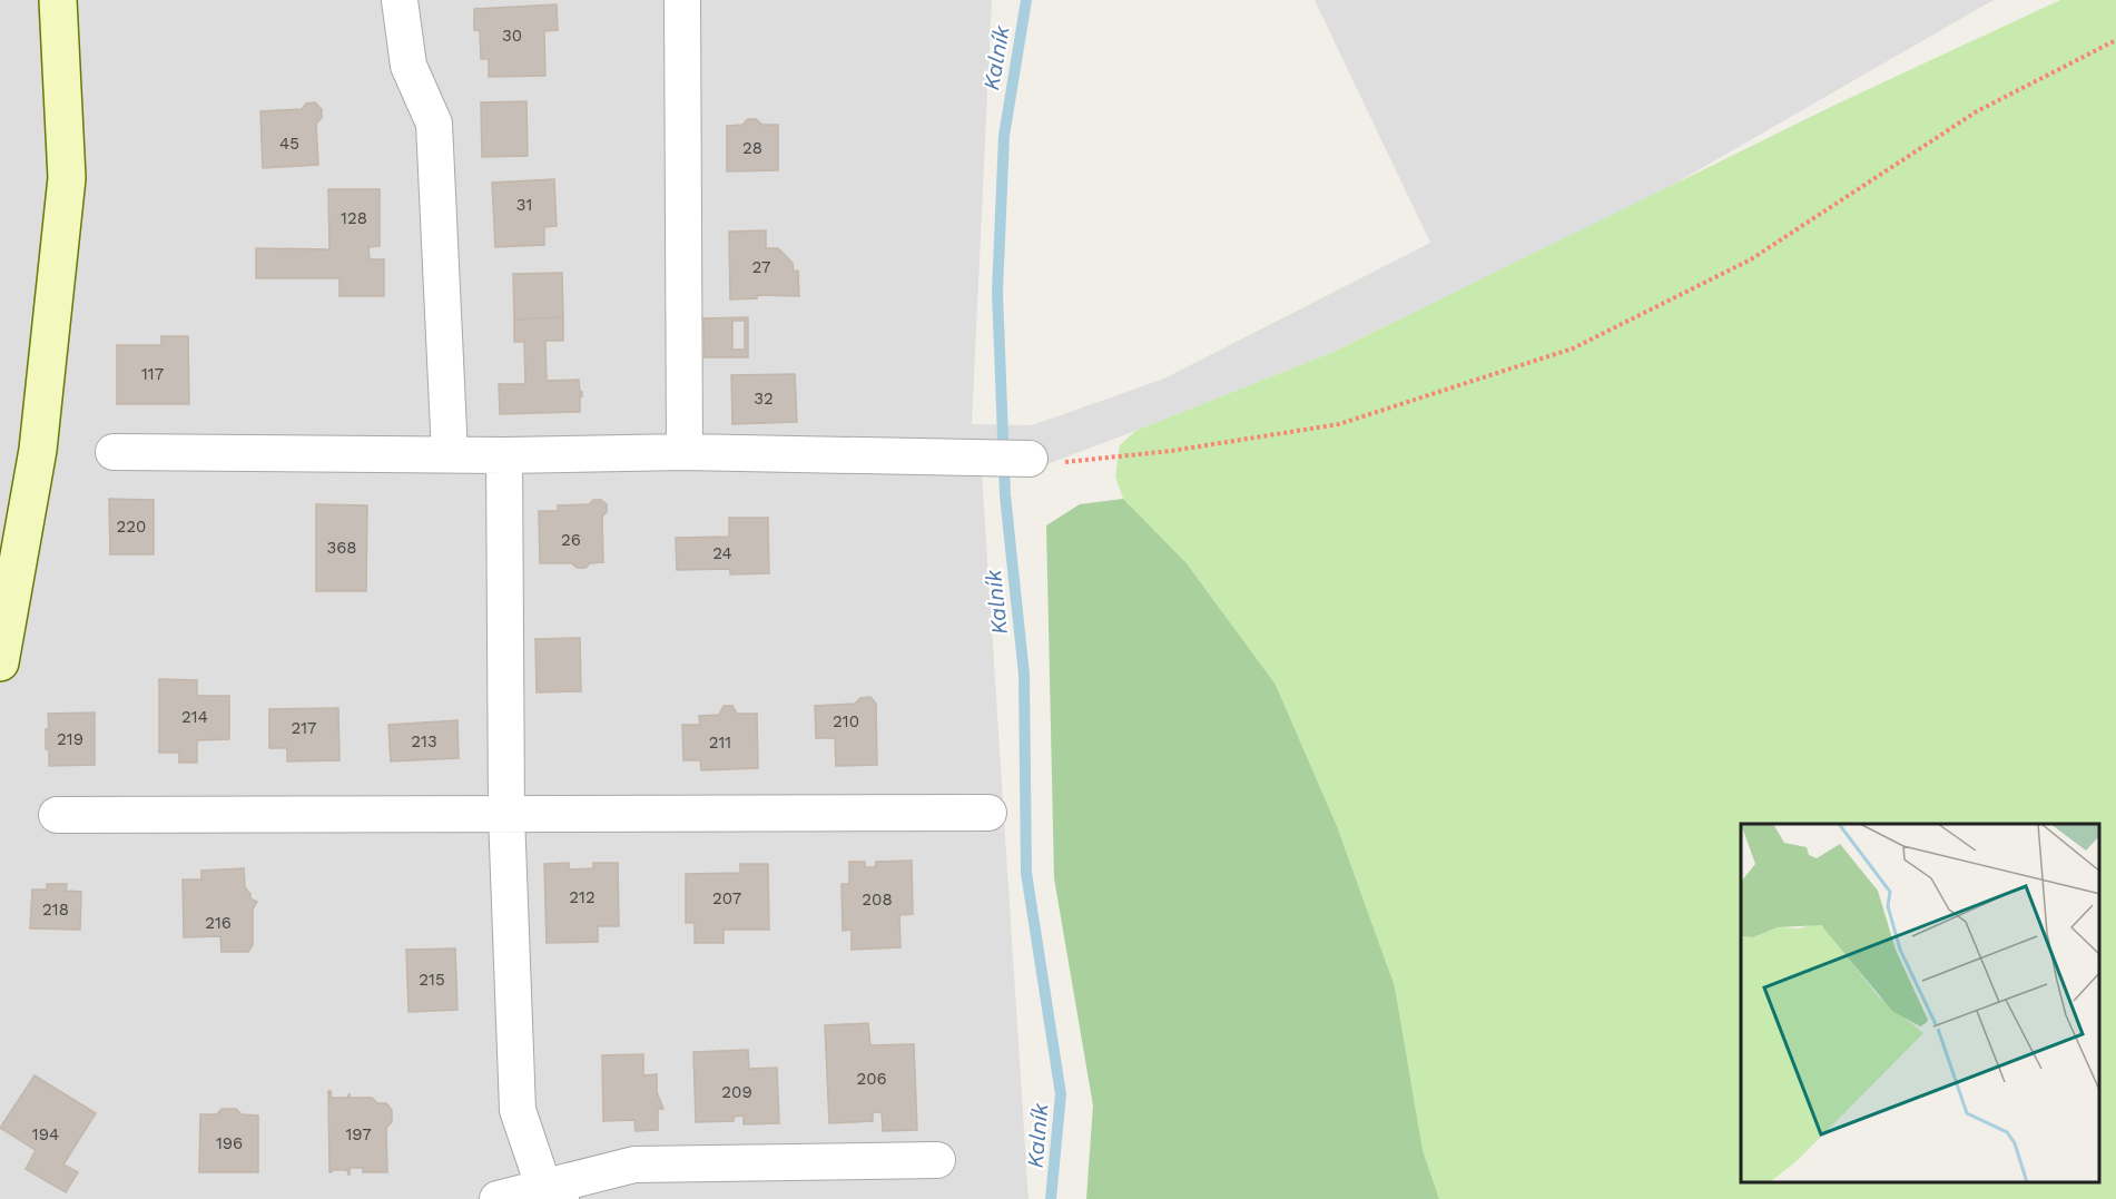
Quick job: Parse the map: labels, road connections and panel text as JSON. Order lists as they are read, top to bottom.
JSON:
{
  "water": ["Kalník"],
  "house_numbers": [
    "30",
    "45",
    "28",
    "31",
    "128",
    "27",
    "117",
    "32",
    "220",
    "26",
    "368",
    "24",
    "214",
    "210",
    "217",
    "219",
    "213",
    "211",
    "212",
    "207",
    "208",
    "218",
    "216",
    "215",
    "206",
    "209",
    "194",
    "197",
    "196"
  ]
}
